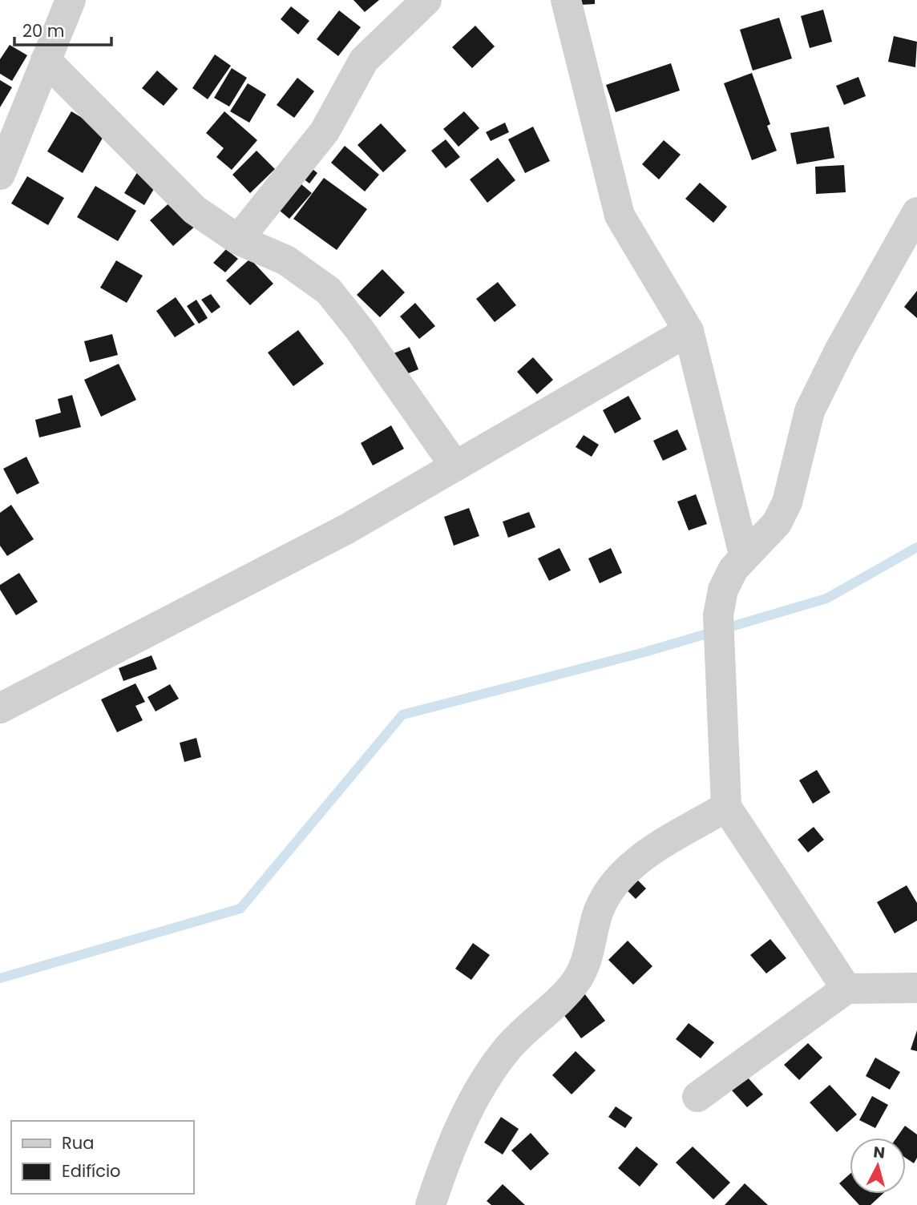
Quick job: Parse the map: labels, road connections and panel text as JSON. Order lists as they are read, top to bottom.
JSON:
{
  "legend": ["Rua", "Edifício"],
  "scale_bar": "20 m",
  "north": "top"
}
